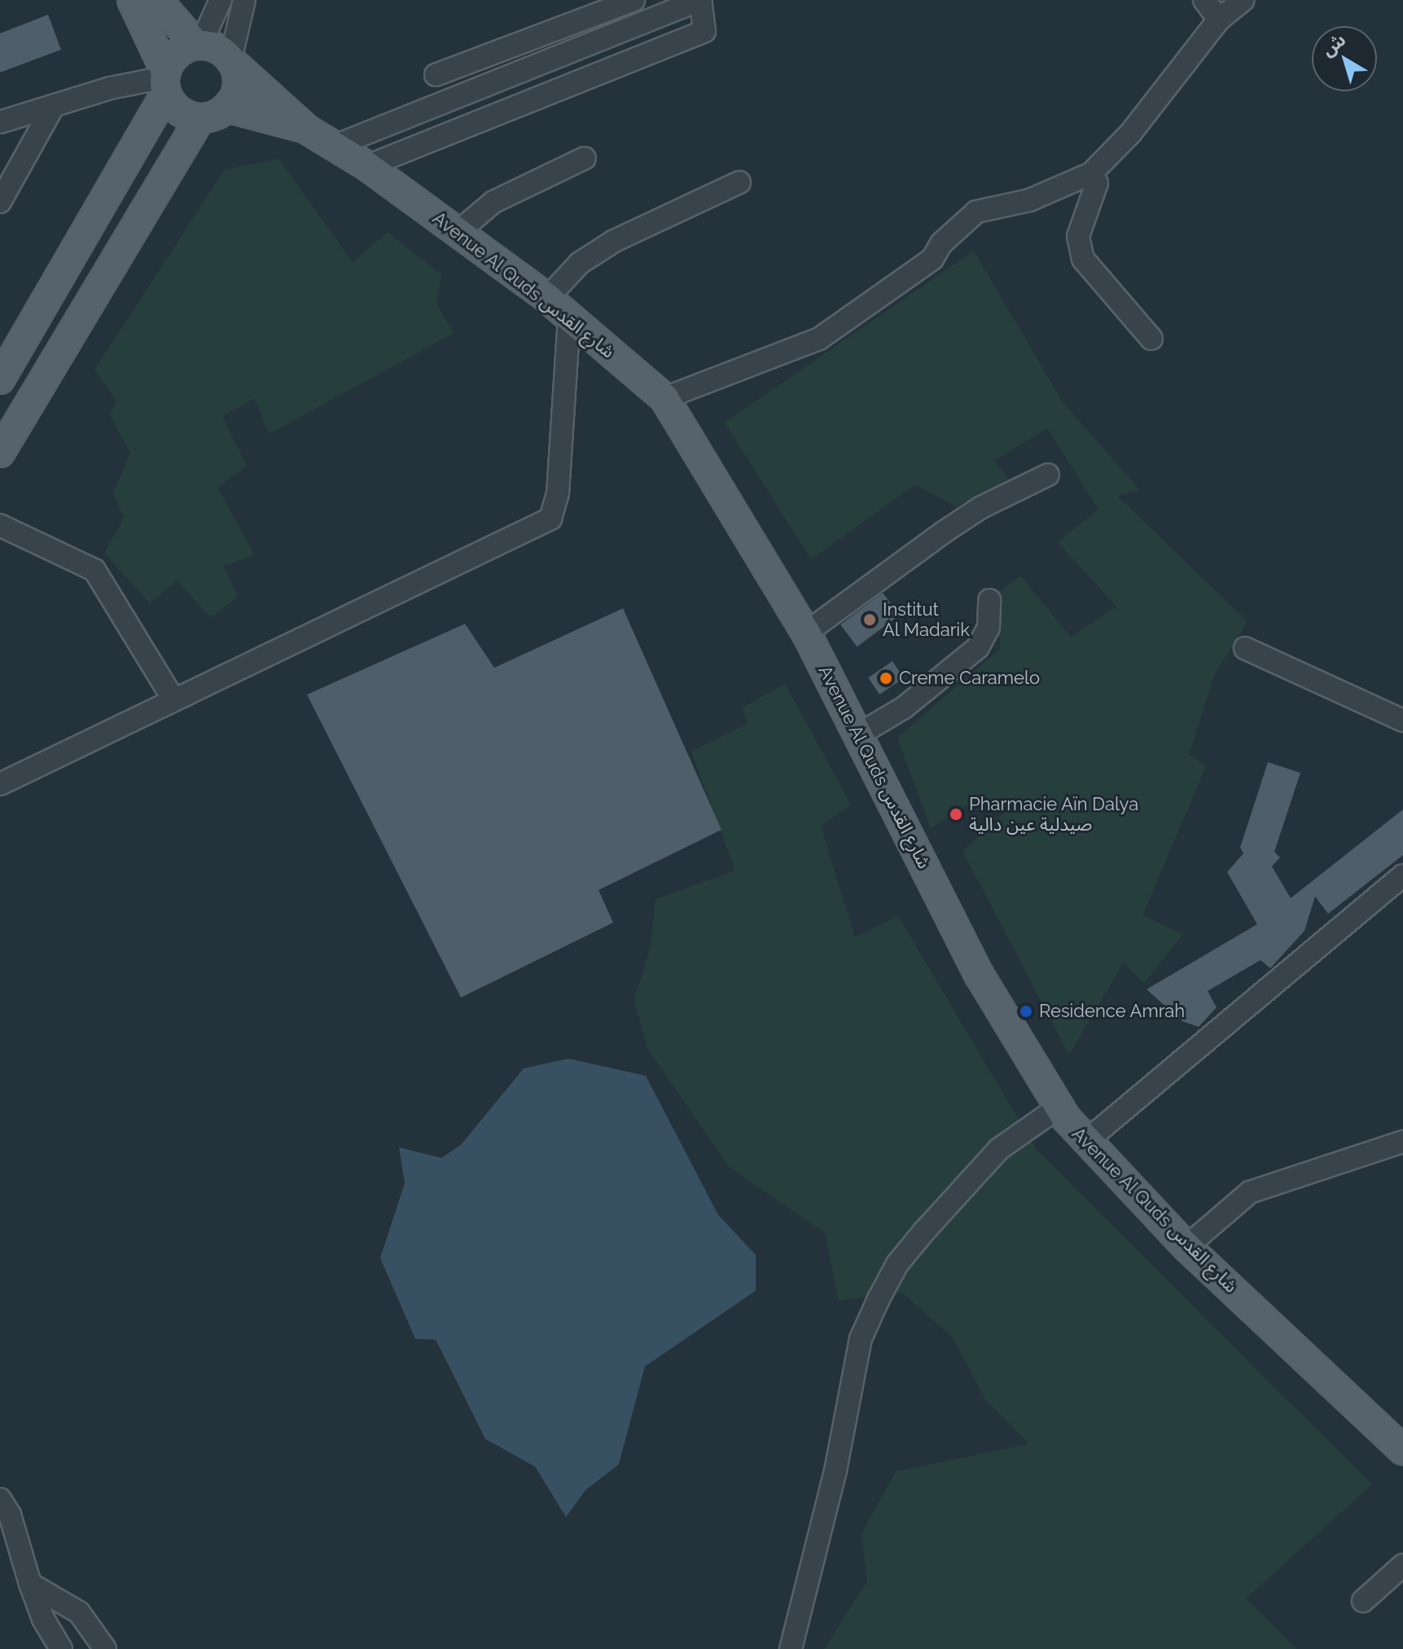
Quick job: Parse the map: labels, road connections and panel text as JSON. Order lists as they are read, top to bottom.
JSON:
{
  "streets": {
    "main road": ["Avenue Al Quds شارع القدس"]
  },
  "places": [
    "Institut Al Madarik",
    "Creme Caramelo",
    "Pharmacie Aïn Dalya صيدلية عين دالية",
    "Residence Amrah"
  ],
  "north": "top left"
}
